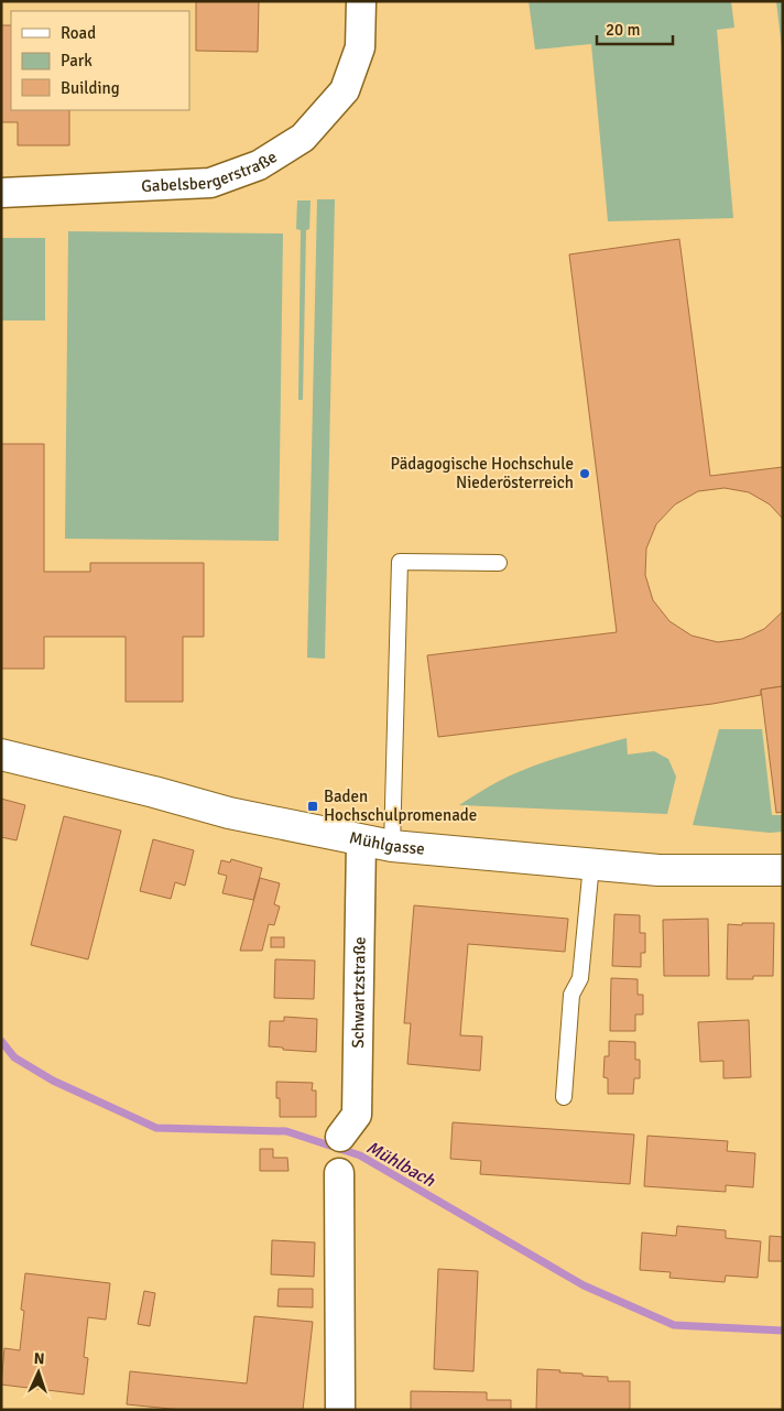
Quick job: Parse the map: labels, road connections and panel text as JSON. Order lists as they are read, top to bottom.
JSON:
{
  "streets": {
    "street": ["Gabelsbergerstraße", "Mühlgasse", "Schwartzstraße"]
  },
  "crossings": [
    ["Mühlgasse", "Schwartzstraße"]
  ],
  "water": ["Mühlbach"],
  "places": {
    "other": ["Pädagogische Hochschule Niederösterreich"],
    "transit": ["Baden Hochschulpromenade"]
  },
  "legend": ["Road", "Park", "Building"],
  "scale_bar": "20 m",
  "north": "top"
}
